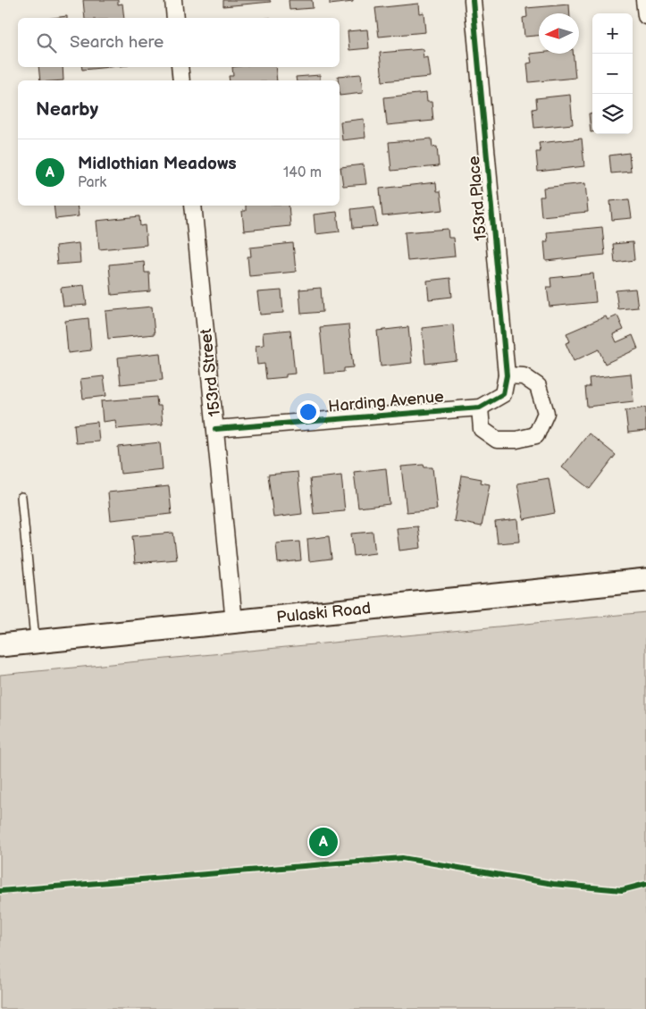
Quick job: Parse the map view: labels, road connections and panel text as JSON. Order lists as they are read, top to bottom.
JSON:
{
  "streets": {
    "main road": ["Pulaski Road"],
    "street": ["153rd Place", "153rd Street", "Harding Avenue"]
  },
  "crossings": [
    ["153rd Place", "Harding Avenue"],
    ["153rd Street", "Harding Avenue"],
    ["153rd Street", "Pulaski Road"]
  ],
  "north": "left",
  "page": {
    "map_buttons": ["+", "−"],
    "search": "Search here",
    "heading": "Nearby",
    "list": [
      {
        "mark": "A",
        "name": "Midlothian Meadows",
        "note": "Park",
        "value": "140 m"
      }
    ],
    "pins": "A"
  }
}
